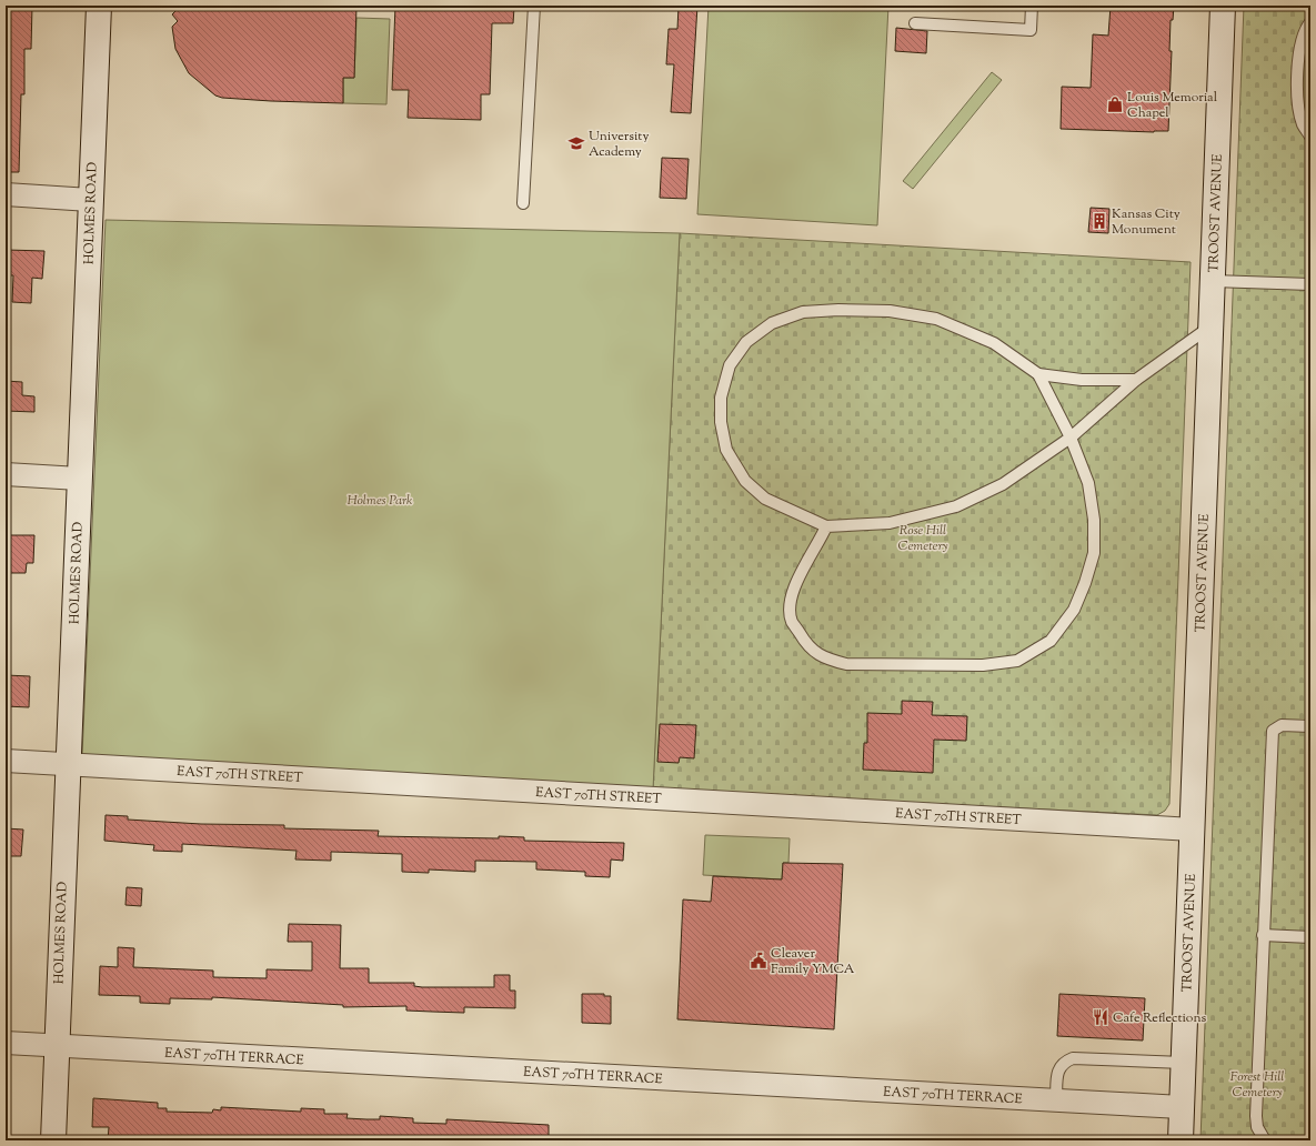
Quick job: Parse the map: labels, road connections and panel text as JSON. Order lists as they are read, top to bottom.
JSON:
{
  "streets": {
    "main road": ["HOLMES ROAD", "TROOST AVENUE"],
    "street": ["EAST 70TH STREET", "EAST 70TH TERRACE"]
  },
  "crossings": [
    ["HOLMES ROAD", "EAST 70TH STREET"],
    ["HOLMES ROAD", "EAST 70TH TERRACE"],
    ["TROOST AVENUE", "EAST 70TH STREET"],
    ["TROOST AVENUE", "EAST 70TH TERRACE"]
  ],
  "parks": ["Holmes Park", "Rose Hill Cemetery", "Forest Hill Cemetery"],
  "places": {
    "shop": ["Louis Memorial Chapel"],
    "school or university": ["University Academy"],
    "building": ["Kansas City Monument"],
    "public building": ["Cleaver Family YMCA"],
    "restaurant": ["Cafe Reflections"]
  }
}
